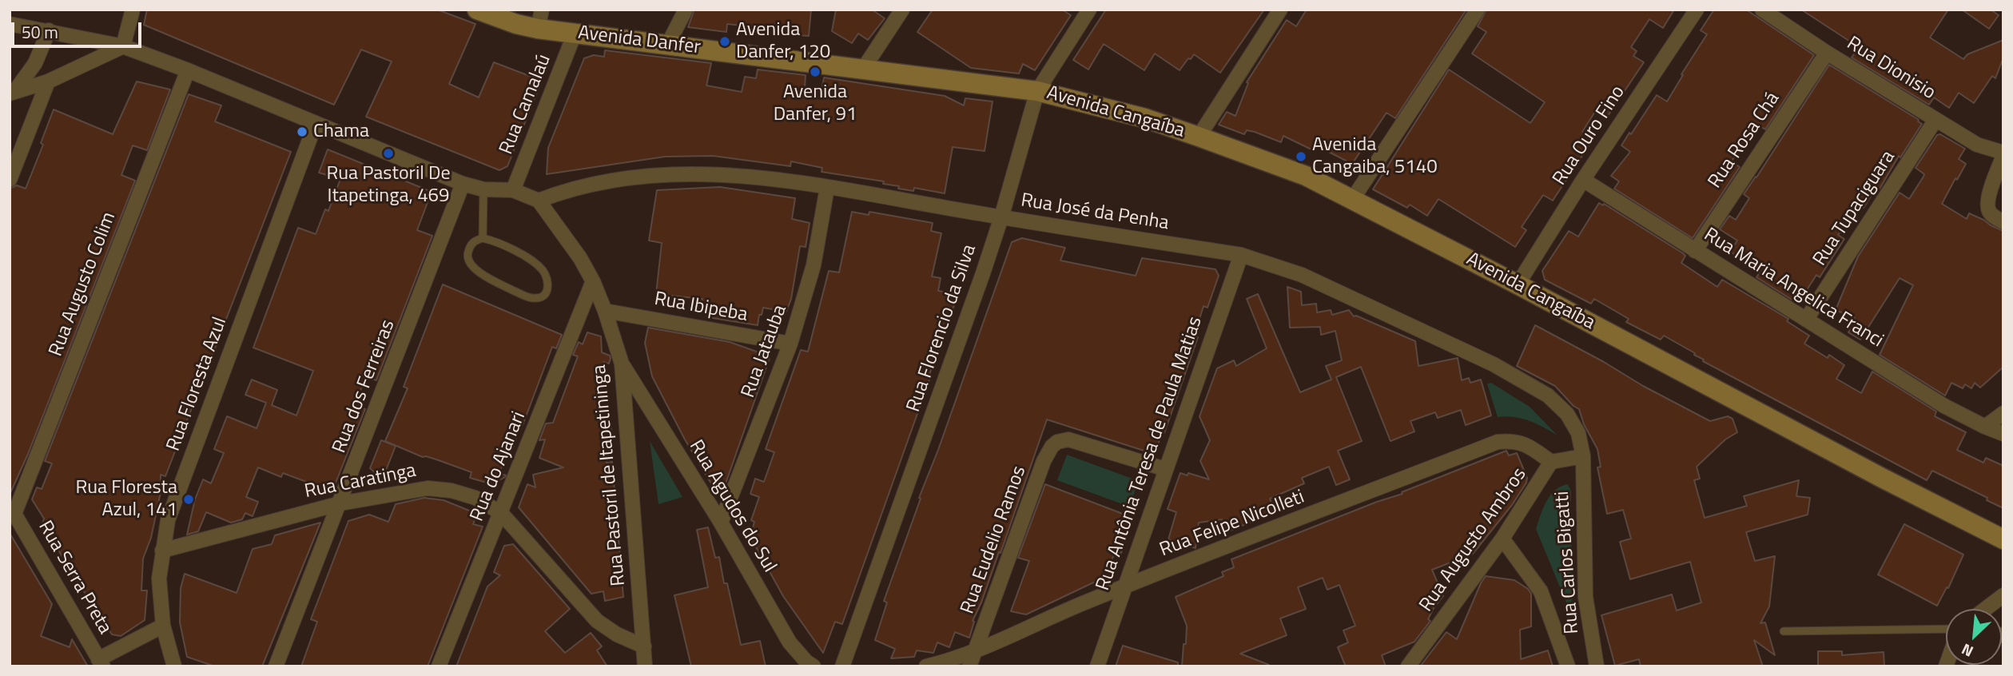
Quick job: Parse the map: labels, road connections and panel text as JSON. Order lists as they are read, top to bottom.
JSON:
{
  "streets": {
    "main road": ["Avenida Danfer", "Avenida Cangaíba"],
    "street": [
      "Rua Dionisio",
      "Rua Camalaú",
      "Rua Ouro Fino",
      "Rua Rosa Chá",
      "Rua Tupaciguara",
      "Rua José da Penha",
      "Rua Augusto Colim",
      "Rua Maria Angelica Franci",
      "Rua Ibipeba",
      "Rua Florencio da Silva",
      "Rua Jatauba",
      "Rua Floresta Azul",
      "Rua dos Ferreiras",
      "Rua Antônia Teresa de Paula Matias",
      "Rua do Ajanari",
      "Rua Pastoril de Itapetininga",
      "Rua Caratinga",
      "Rua Agudos do Sul",
      "Rua Felipe Nicolleti",
      "Rua Eudelio Ramos",
      "Rua Augusto Ambros",
      "Rua Carlos Bigatti",
      "Rua Serra Preta"
    ]
  },
  "crossings": [
    ["Avenida Danfer", "Rua Camalaú"],
    ["Avenida Danfer", "Avenida Cangaíba"],
    ["Avenida Danfer", "Rua Florencio da Silva"],
    ["Rua Dionisio", "Rua Rosa Chá"],
    ["Rua Dionisio", "Rua Tupaciguara"],
    ["Avenida Cangaíba", "Rua Ouro Fino"],
    ["Avenida Cangaíba", "Rua Florencio da Silva"],
    ["Rua Ouro Fino", "Rua Maria Angelica Franci"],
    ["Rua Rosa Chá", "Rua Maria Angelica Franci"],
    ["Rua Tupaciguara", "Rua Maria Angelica Franci"],
    ["Rua José da Penha", "Rua Florencio da Silva"],
    ["Rua José da Penha", "Rua Jatauba"],
    ["Rua José da Penha", "Rua Antônia Teresa de Paula Matias"],
    ["Rua José da Penha", "Rua Pastoril de Itapetininga"],
    ["Rua José da Penha", "Rua Augusto Ambros"],
    ["Rua José da Penha", "Rua Carlos Bigatti"],
    ["Rua Augusto Colim", "Rua Serra Preta"],
    ["Rua Ibipeba", "Rua Jatauba"],
    ["Rua Ibipeba", "Rua Pastoril de Itapetininga"],
    ["Rua Jatauba", "Rua Agudos do Sul"],
    ["Rua Floresta Azul", "Rua Caratinga"],
    ["Rua dos Ferreiras", "Rua Caratinga"],
    ["Rua Antônia Teresa de Paula Matias", "Rua Felipe Nicolleti"],
    ["Rua Antônia Teresa de Paula Matias", "Rua Eudelio Ramos"],
    ["Rua do Ajanari", "Rua Pastoril de Itapetininga"],
    ["Rua do Ajanari", "Rua Caratinga"],
    ["Rua Pastoril de Itapetininga", "Rua Caratinga"],
    ["Rua Pastoril de Itapetininga", "Rua Agudos do Sul"],
    ["Rua Felipe Nicolleti", "Rua Eudelio Ramos"],
    ["Rua Felipe Nicolleti", "Rua Augusto Ambros"],
    ["Rua Augusto Ambros", "Rua Carlos Bigatti"]
  ],
  "places": [
    "Avenida Danfer, 120",
    "Avenida Danfer, 91",
    "Chama",
    "Rua Pastoril De Itapetinga, 469",
    "Avenida Cangaiba, 5140",
    "Rua Floresta Azul, 141"
  ],
  "scale_bar": "50 m",
  "north": "bottom left"
}
